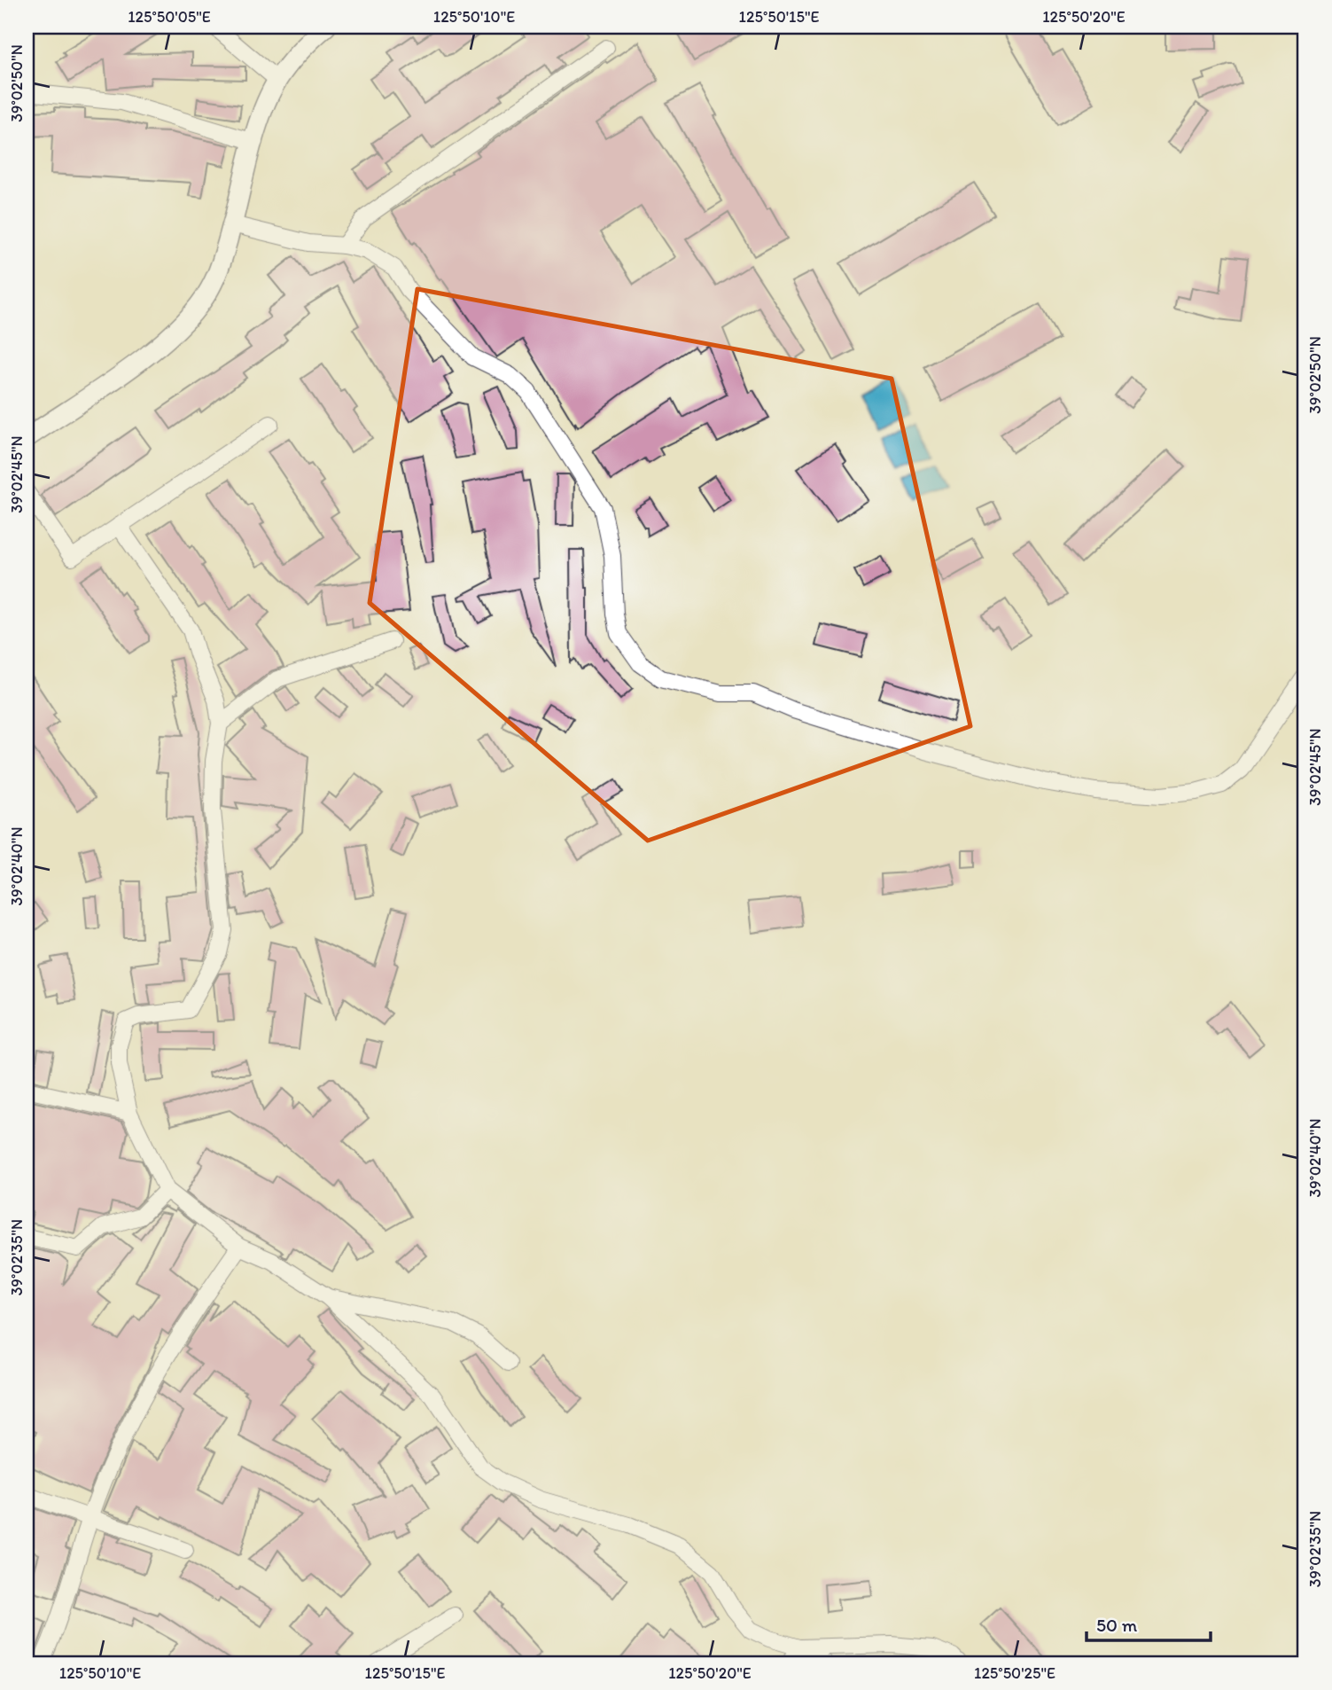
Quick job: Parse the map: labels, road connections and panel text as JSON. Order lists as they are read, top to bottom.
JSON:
{
  "scale_bar": "50 m",
  "coordinates": [
    "125°50'05\"E",
    "125°50'10\"E",
    "125°50'15\"E",
    "125°50'20\"E",
    "39°02'50\"N",
    "39°02'45\"N",
    "39°02'40\"N",
    "39°02'35\"N",
    "125°50'25\"E"
  ]
}
